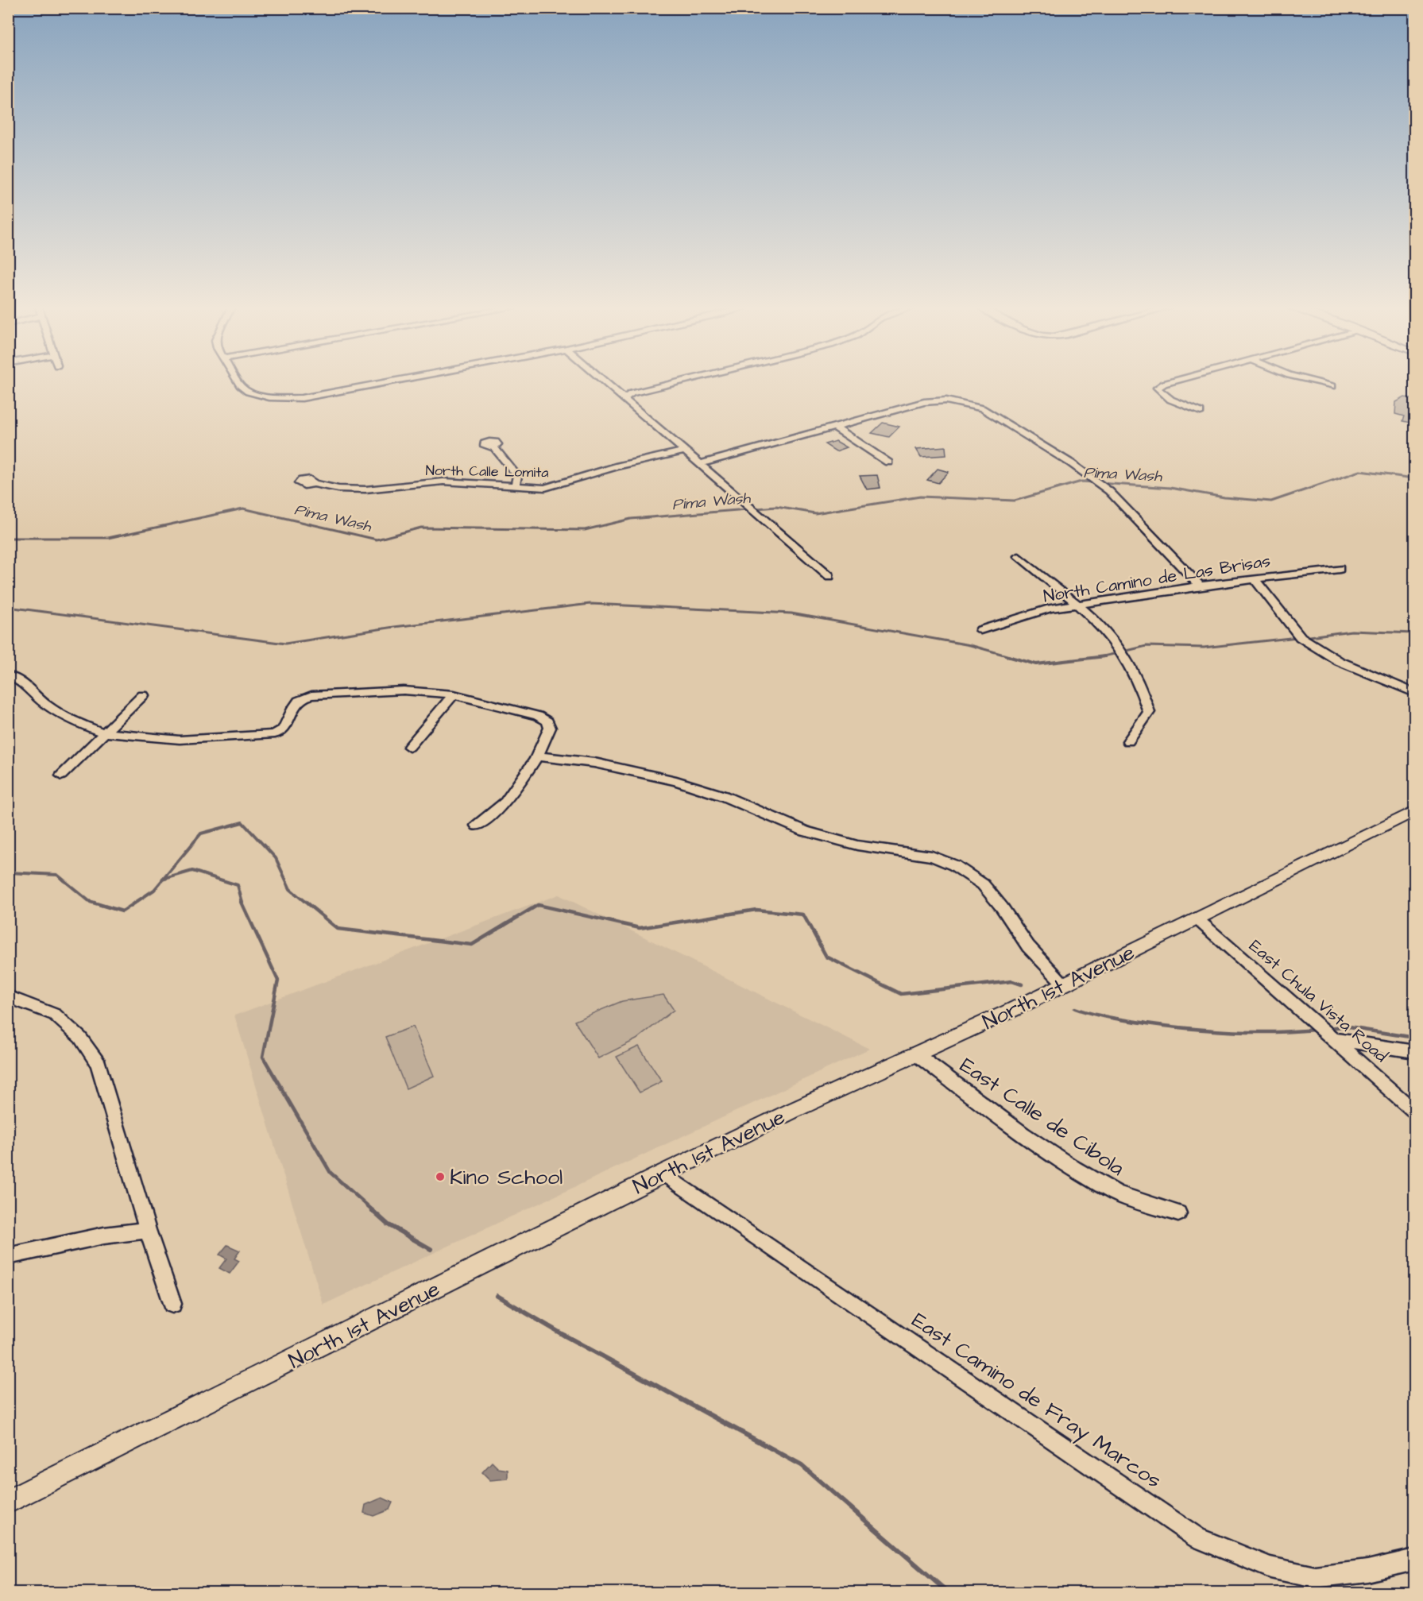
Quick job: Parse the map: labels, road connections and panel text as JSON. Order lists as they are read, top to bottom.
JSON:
{
  "streets": {
    "main road": ["North 1st Avenue"],
    "street": [
      "North Calle Lomita",
      "North Camino de Las Brisas",
      "East Chula Vista Road",
      "East Calle de Cibola",
      "East Camino de Fray Marcos"
    ]
  },
  "crossings": [
    ["North 1st Avenue", "East Chula Vista Road"],
    ["North 1st Avenue", "East Calle de Cibola"],
    ["North 1st Avenue", "East Camino de Fray Marcos"]
  ],
  "water": ["Pima Wash"],
  "places": ["Kino School"]
}
